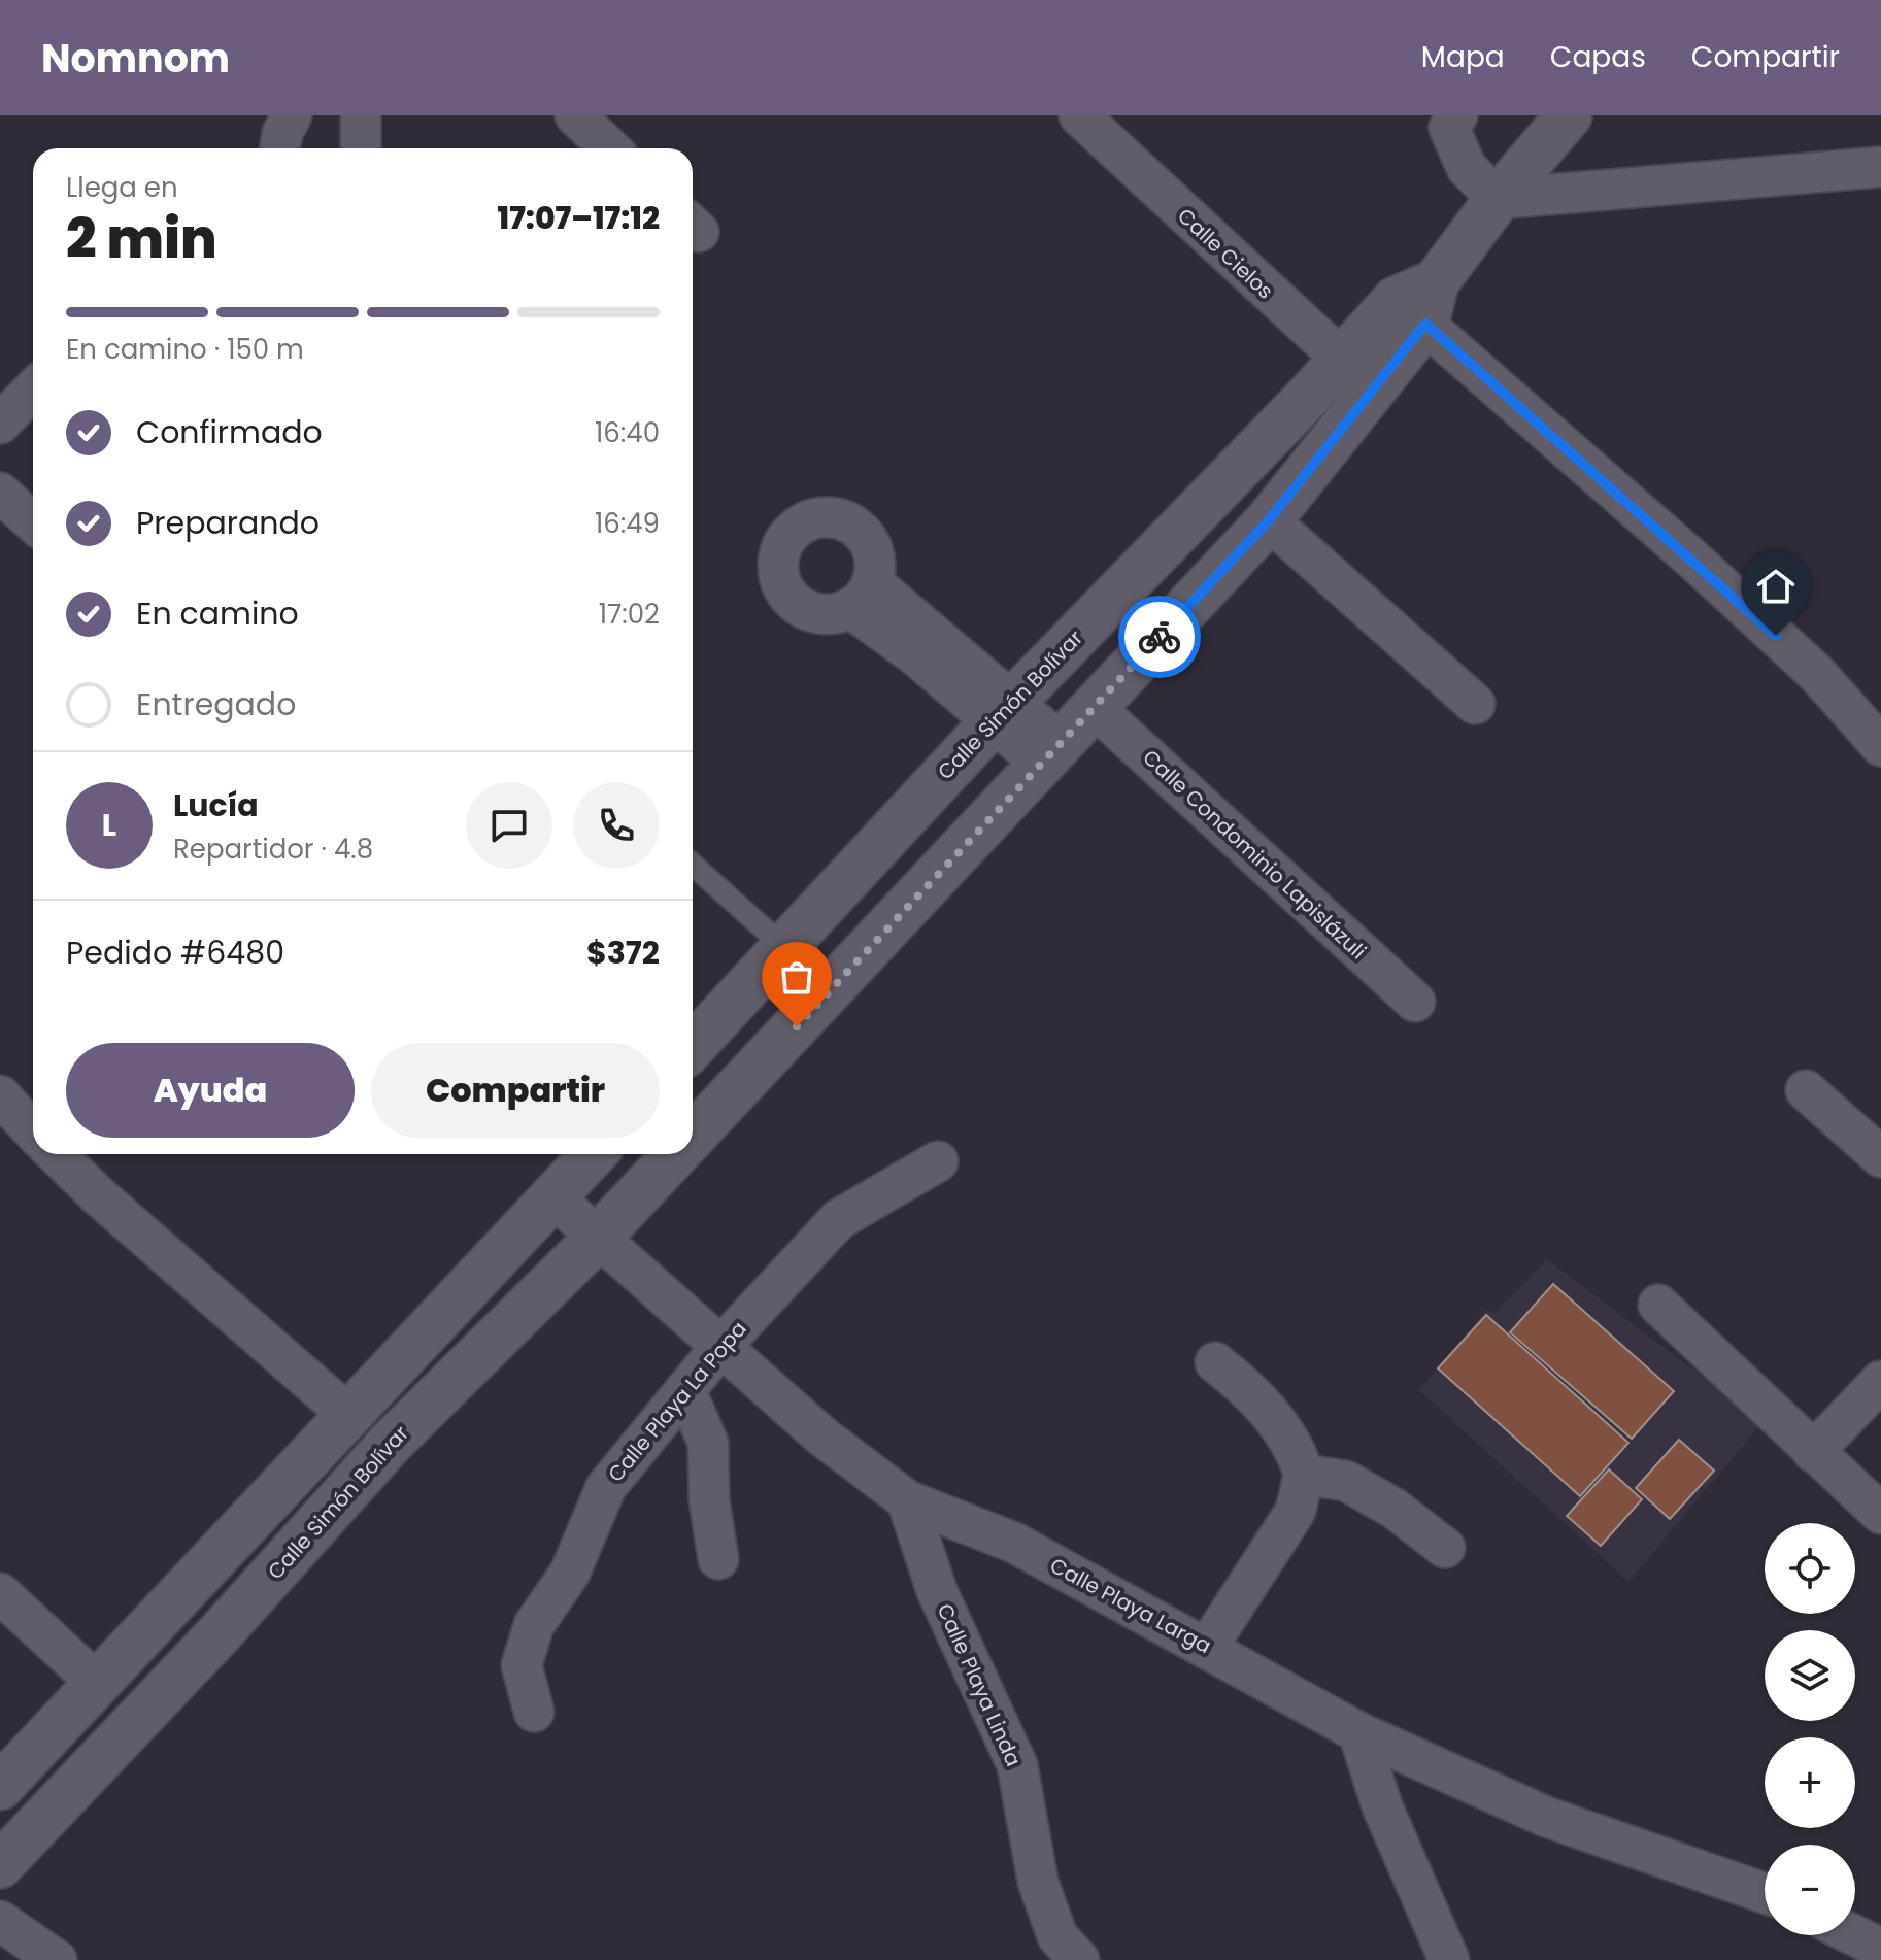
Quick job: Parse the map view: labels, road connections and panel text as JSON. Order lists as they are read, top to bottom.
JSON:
{
  "streets": {
    "main road": ["Calle Simón Bolívar"],
    "street": [
      "Calle Cielos",
      "Calle Condominio Lapislázuli",
      "Calle Playa La Popa",
      "Calle Playa Larga",
      "Calle Playa Linda"
    ]
  },
  "crossings": [
    ["Calle Cielos", "Calle Simón Bolívar"],
    ["Calle Simón Bolívar", "Calle Condominio Lapislázuli"],
    ["Calle Simón Bolívar", "Calle Playa Larga"],
    ["Calle Playa La Popa", "Calle Playa Larga"],
    ["Calle Playa Larga", "Calle Playa Linda"]
  ],
  "page": {
    "header": "Nomnom",
    "nav": ["Mapa", "Capas", "Compartir"],
    "heading": ["2 min", "Llega en", "17:07–17:12"],
    "panel": [
      "Lucía",
      "Repartidor · 4.8",
      "Pedido #6480",
      "$372"
    ],
    "bar": "En camino · 150 m",
    "list": [
      ["Confirmado", "16:40"],
      ["Preparando", "16:49"],
      ["En camino", "17:02"],
      "Entregado"
    ],
    "round": "L",
    "buttons": ["Ayuda", "Compartir"],
    "map_buttons": ["+", "−"]
  }
}
